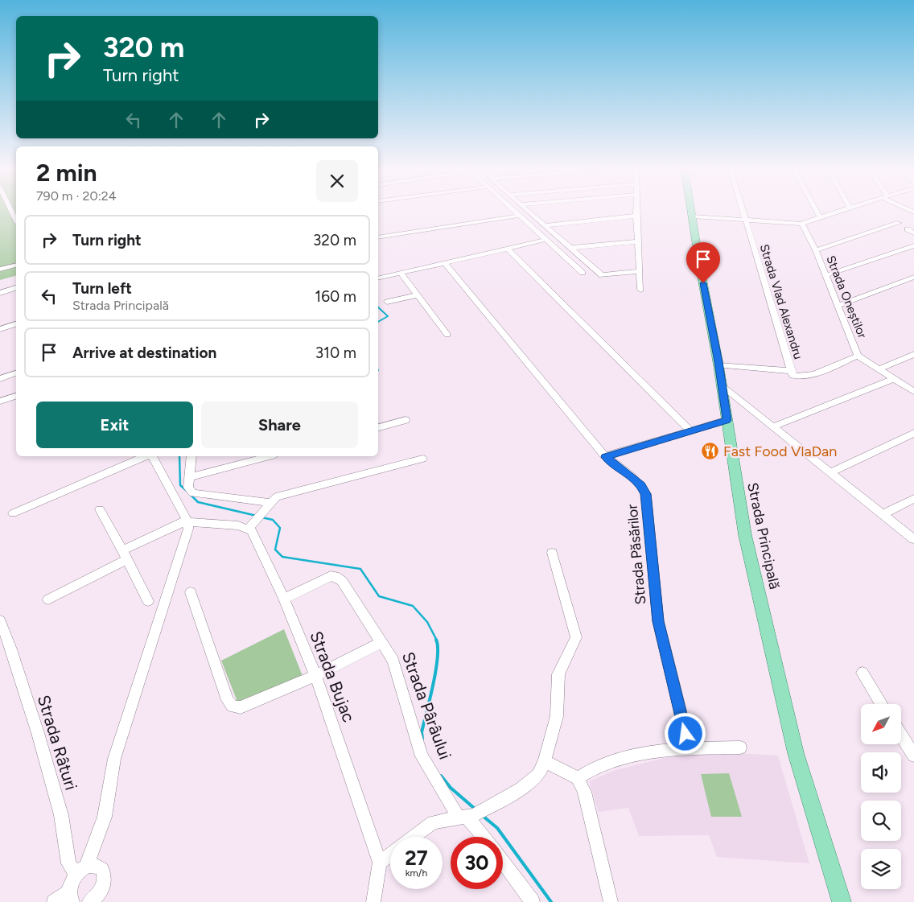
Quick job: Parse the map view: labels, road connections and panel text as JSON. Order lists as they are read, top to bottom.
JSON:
{
  "streets": {
    "main road": ["Strada Principală"],
    "street": [
      "Strada Oneștilor",
      "Strada Vlad Alexandru",
      "Strada Păsărilor",
      "Strada Bujac",
      "Strada Pârâului",
      "Strada Râturi"
    ]
  },
  "crossings": [
    ["Strada Bujac", "Strada Pârâului"]
  ],
  "places": {
    "restaurant": ["Fast Food VlaDan"]
  },
  "north": "bottom left",
  "page": {
    "turn": ["320 m", "Turn right"],
    "heading": ["2 min", "790 m · 20:24"],
    "list": [
      {
        "name": "Turn right",
        "value": "320 m"
      },
      {
        "name": "Turn left",
        "note": "Strada Principală",
        "value": "160 m"
      },
      {
        "name": "Arrive at destination",
        "value": "310 m"
      }
    ],
    "buttons": ["Exit", "Share"],
    "speed": "27 km/h",
    "limit": "30"
  }
}
